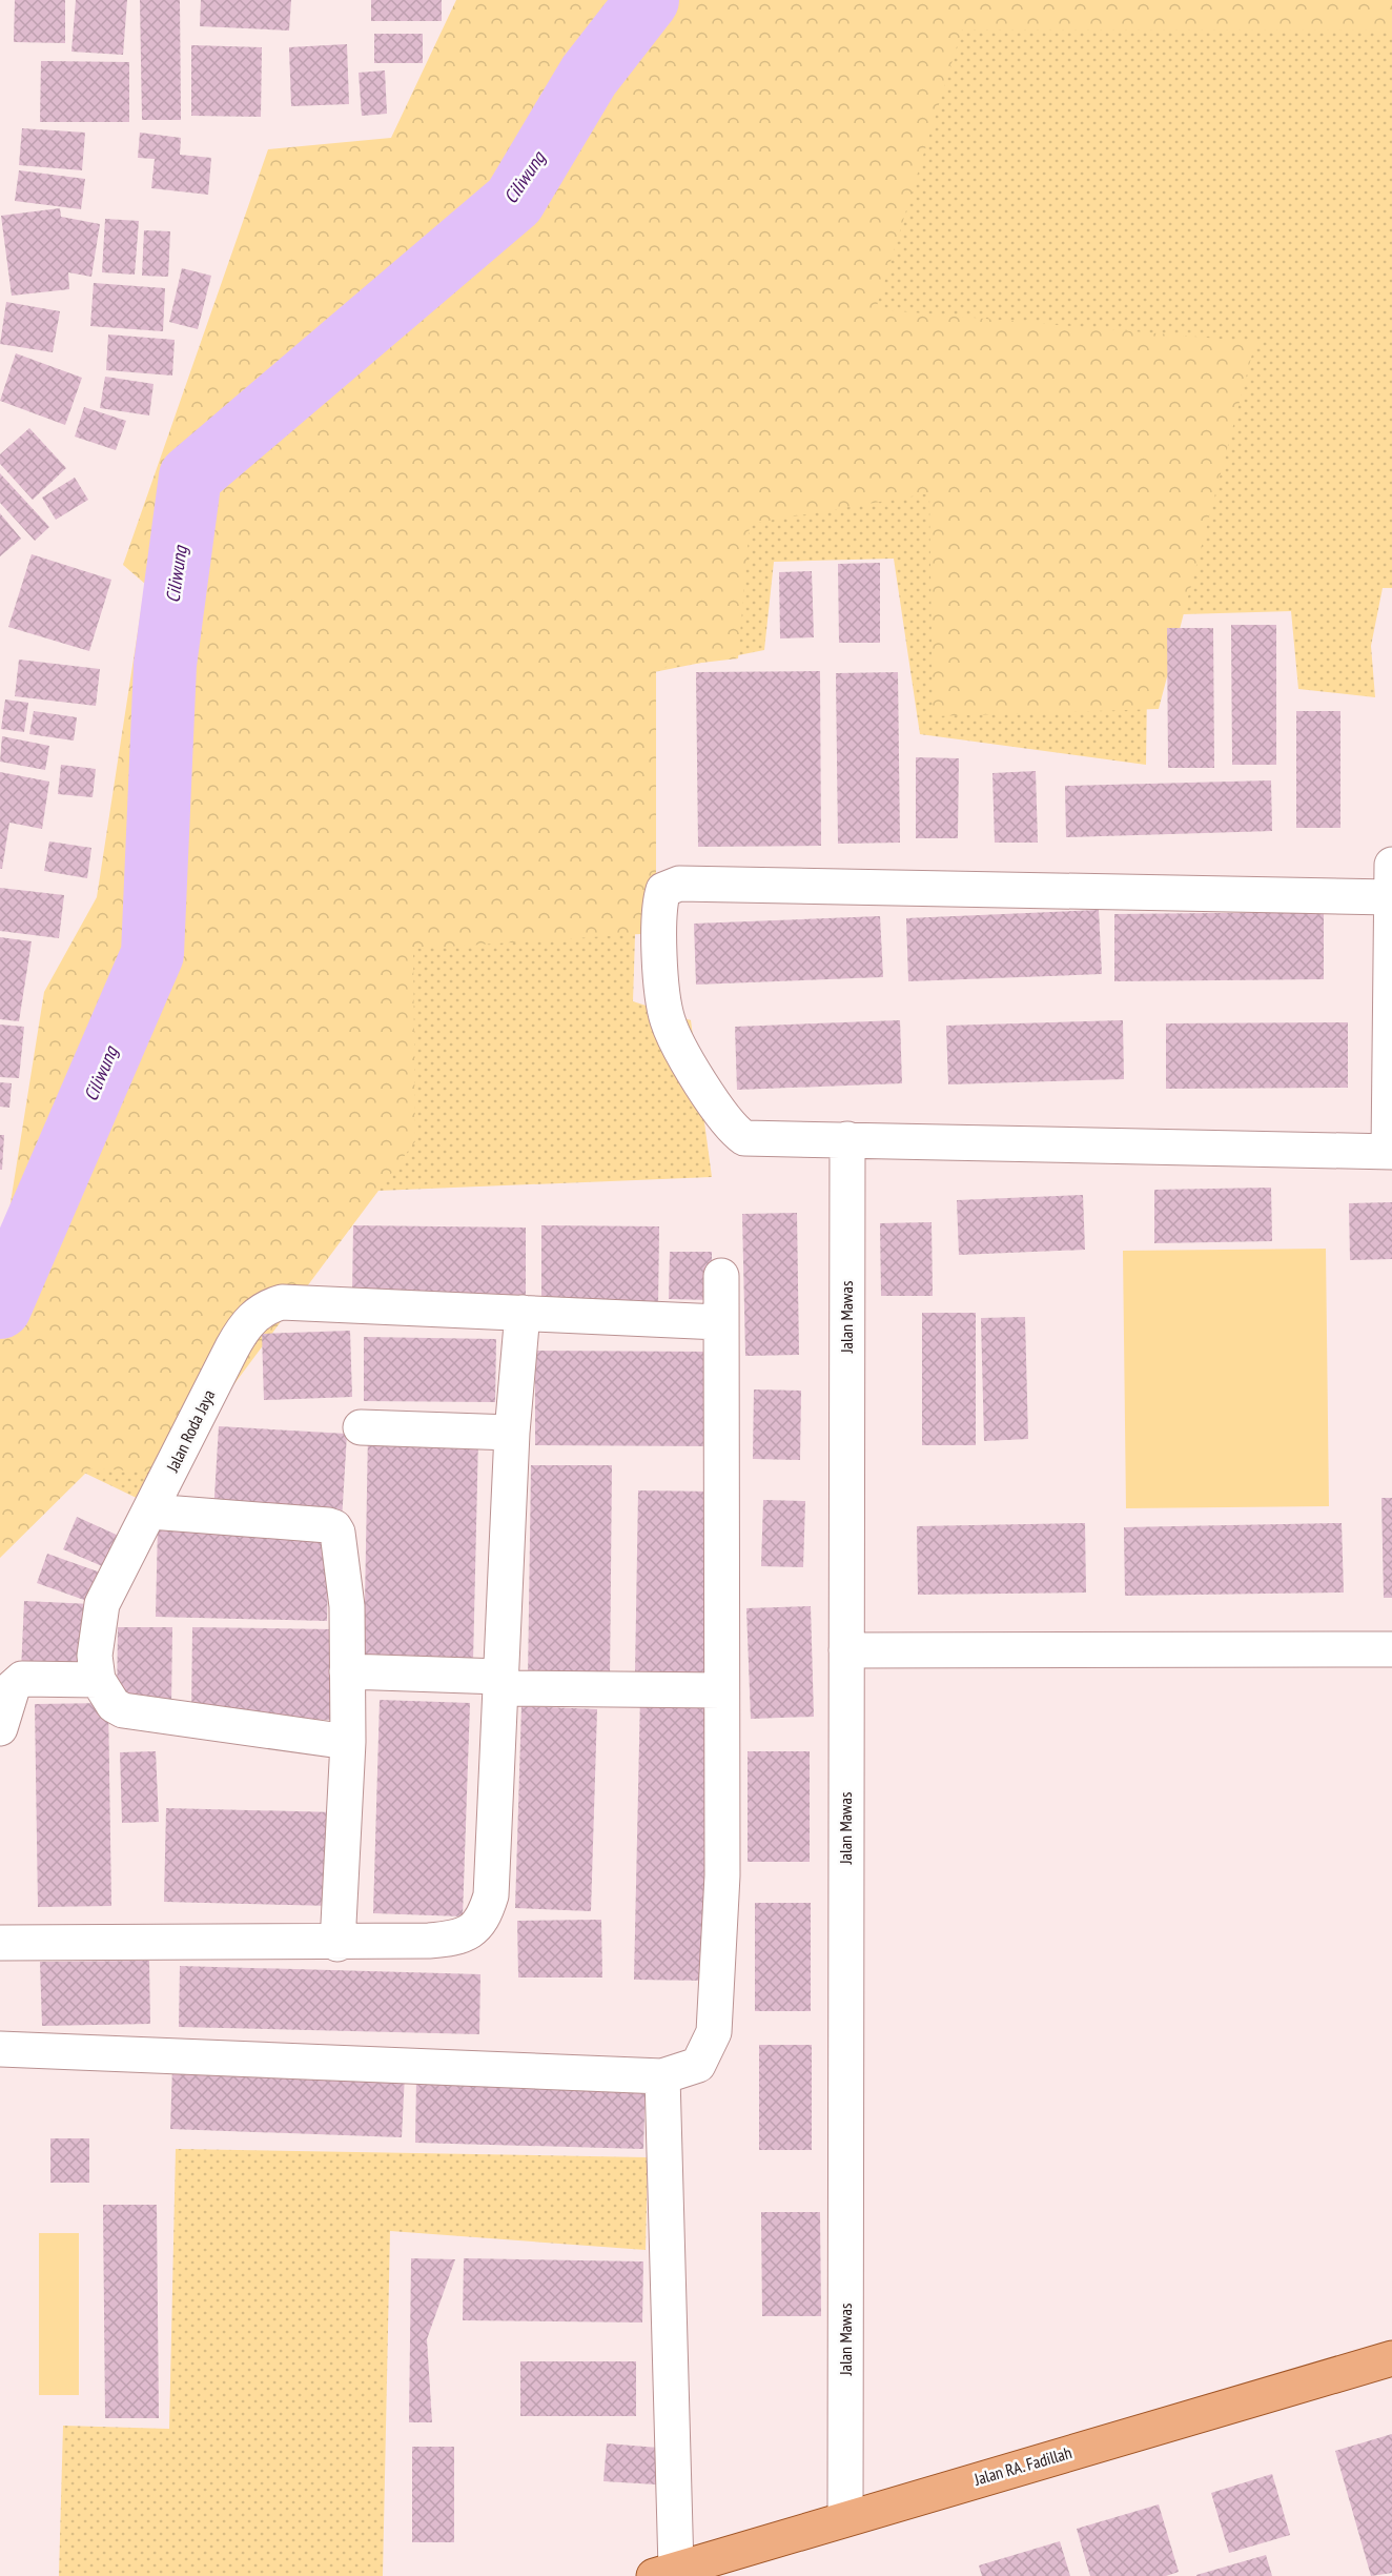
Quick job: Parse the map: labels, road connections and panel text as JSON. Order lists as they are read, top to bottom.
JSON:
{
  "streets": {
    "main road": ["Jalan RA. Fadillah"],
    "street": ["Jalan Mawas", "Jalan Roda Jaya"]
  },
  "crossings": [
    ["Jalan Mawas", "Jalan RA. Fadillah"]
  ],
  "water": ["Ciliwung"]
}
